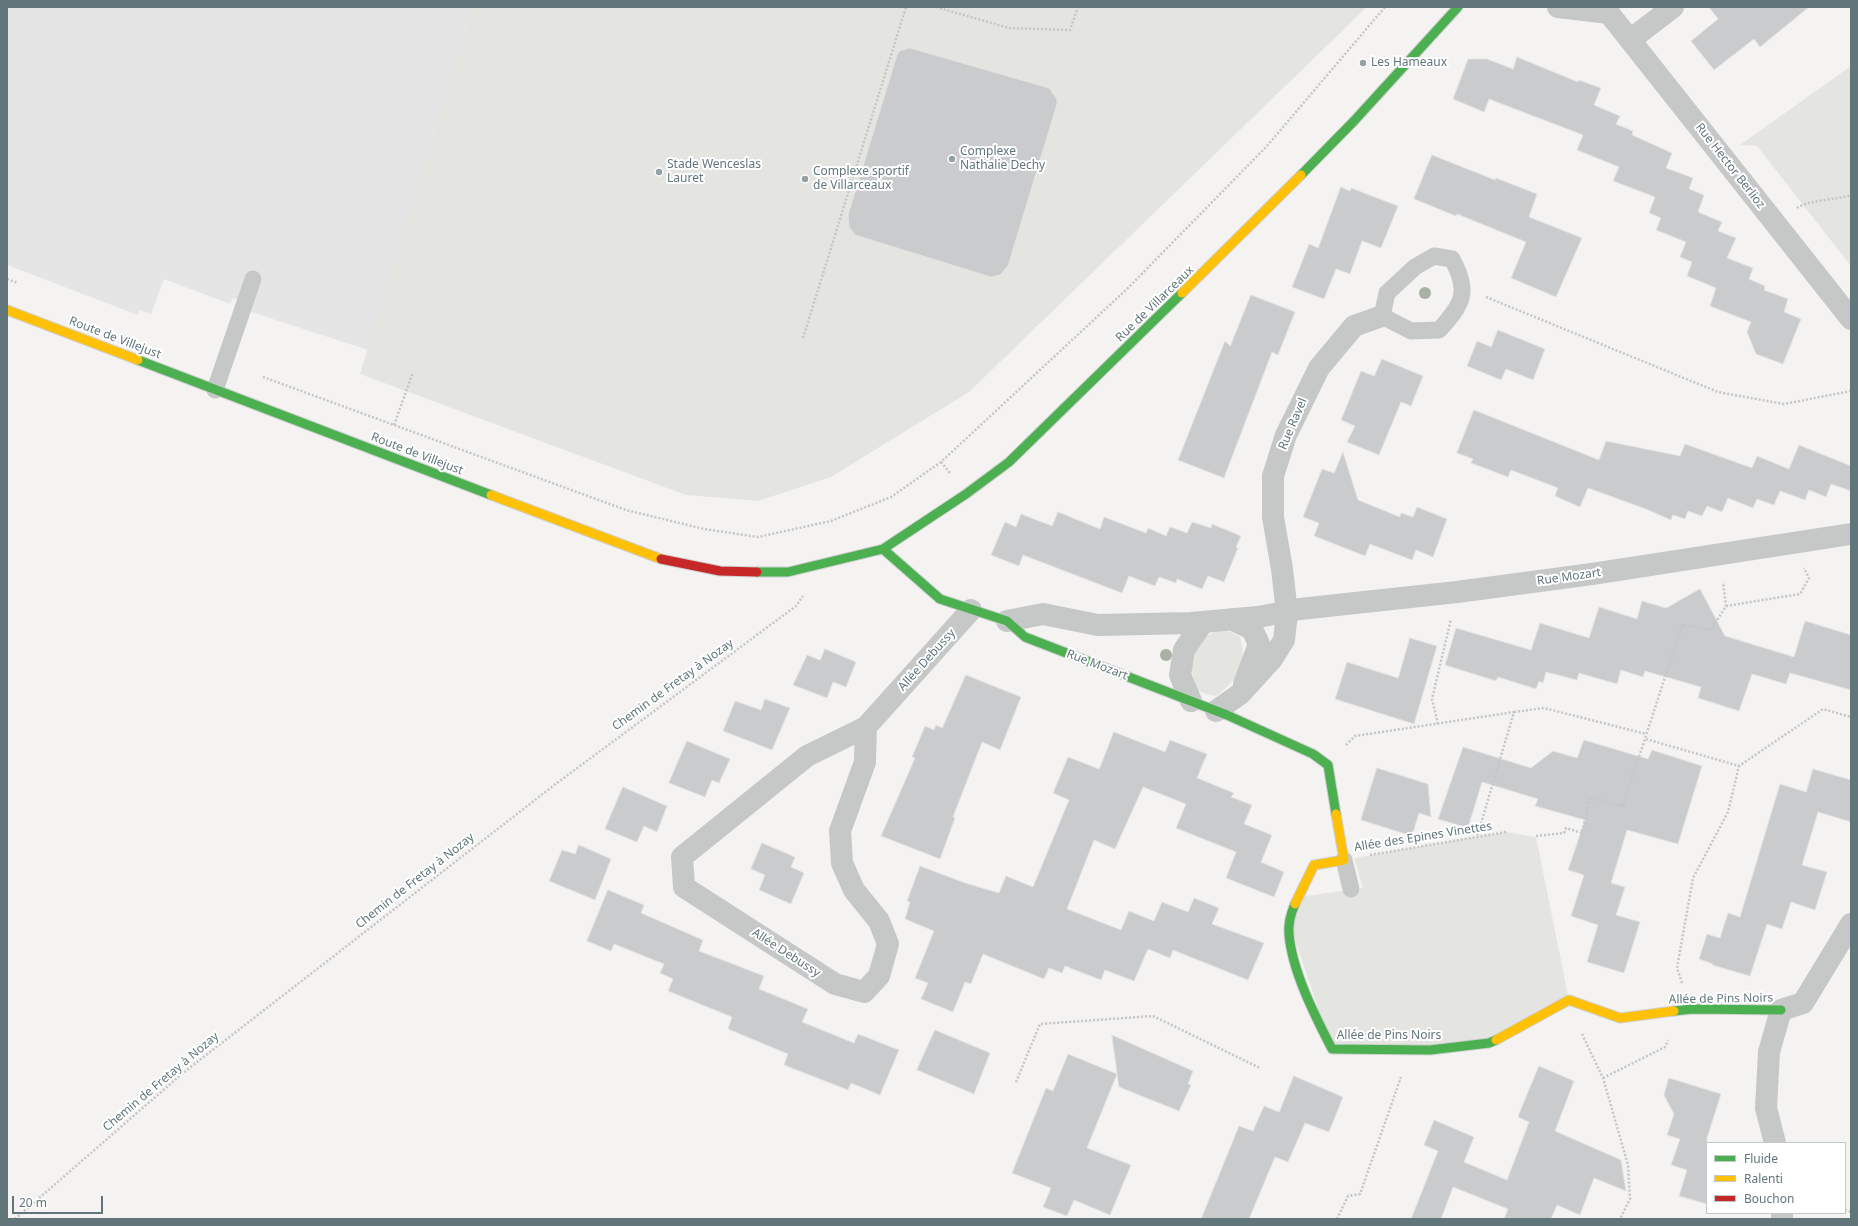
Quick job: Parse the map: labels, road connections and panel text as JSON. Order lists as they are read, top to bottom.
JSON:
{
  "streets": {
    "street": [
      "Rue Hector Berlioz",
      "Rue de Villarceaux",
      "Route de Villejust",
      "Rue Ravel",
      "Rue Mozart",
      "Allée Debussy",
      "Allée de Pins Noirs"
    ],
    "path": ["Chemin de Fretay à Nozay", "Allée des Epines Vinettes"]
  },
  "crossings": [
    ["Rue de Villarceaux", "Route de Villejust"],
    ["Rue de Villarceaux", "Rue Mozart"],
    ["Rue de Villarceaux", "Chemin de Fretay à Nozay"],
    ["Route de Villejust", "Chemin de Fretay à Nozay"],
    ["Rue Ravel", "Rue Mozart"],
    ["Rue Mozart", "Allée Debussy"],
    ["Allée des Epines Vinettes", "Allée de Pins Noirs"]
  ],
  "places": [
    "Les Hameaux",
    "Complexe Nathalie Dechy",
    "Stade Wenceslas Lauret",
    "Complexe sportif de Villarceaux"
  ],
  "legend": ["Fluide", "Ralenti", "Bouchon"],
  "scale_bar": "20 m"
}
